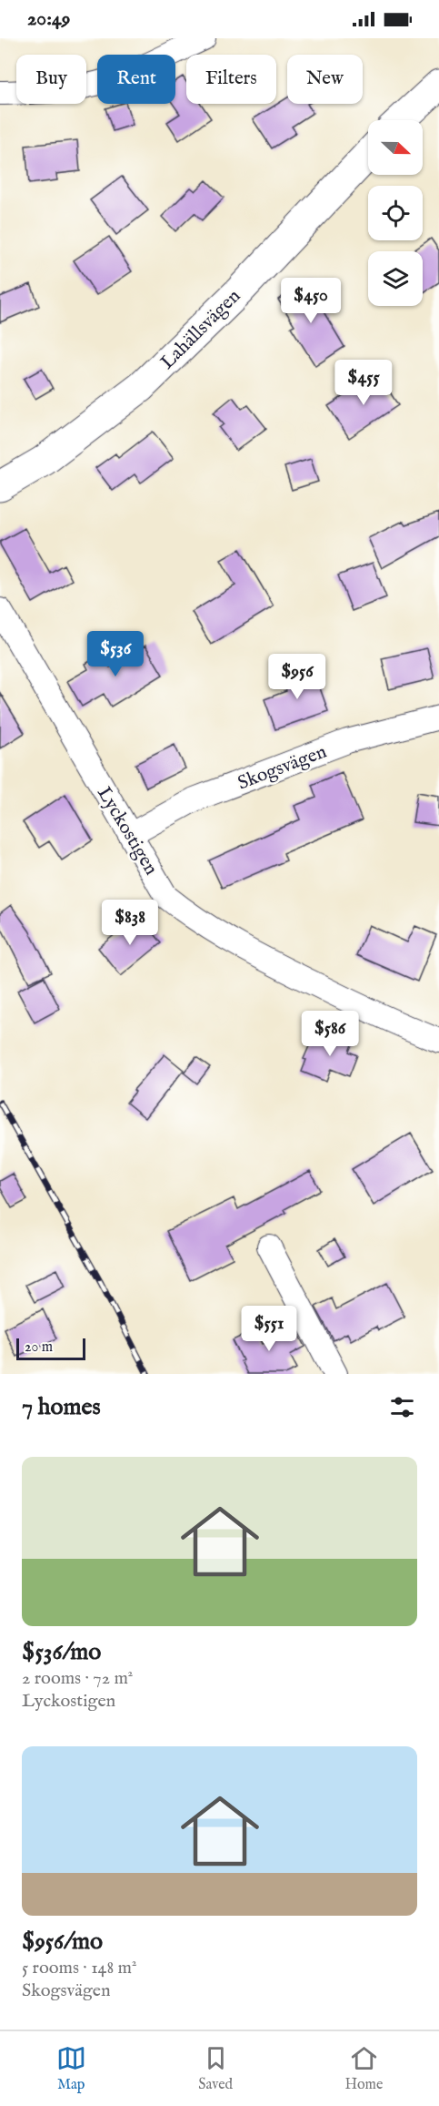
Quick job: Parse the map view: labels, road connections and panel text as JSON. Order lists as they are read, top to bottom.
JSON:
{
  "streets": {
    "street": ["Lahällsvägen", "Skogsvägen", "Lyckostigen"]
  },
  "crossings": [
    ["Skogsvägen", "Lyckostigen"]
  ],
  "scale_bar": "20 m",
  "north": "right",
  "page": {
    "status": "20:49",
    "chip": [
      "Buy",
      "Rent",
      "Filters",
      "New"
    ],
    "price": [
      "$450",
      "$455",
      "$536",
      "$956",
      "$838",
      "$586",
      "$551"
    ],
    "scale": "20 m",
    "heading": "7 homes",
    "list": [
      {
        "name": "$536/mo",
        "note": "2 rooms · 72 m² · Lyckostigen"
      },
      {
        "name": "$956/mo",
        "note": "5 rooms · 148 m² · Skogsvägen"
      }
    ],
    "tabs": ["Map", "Saved", "Home"]
  }
}
